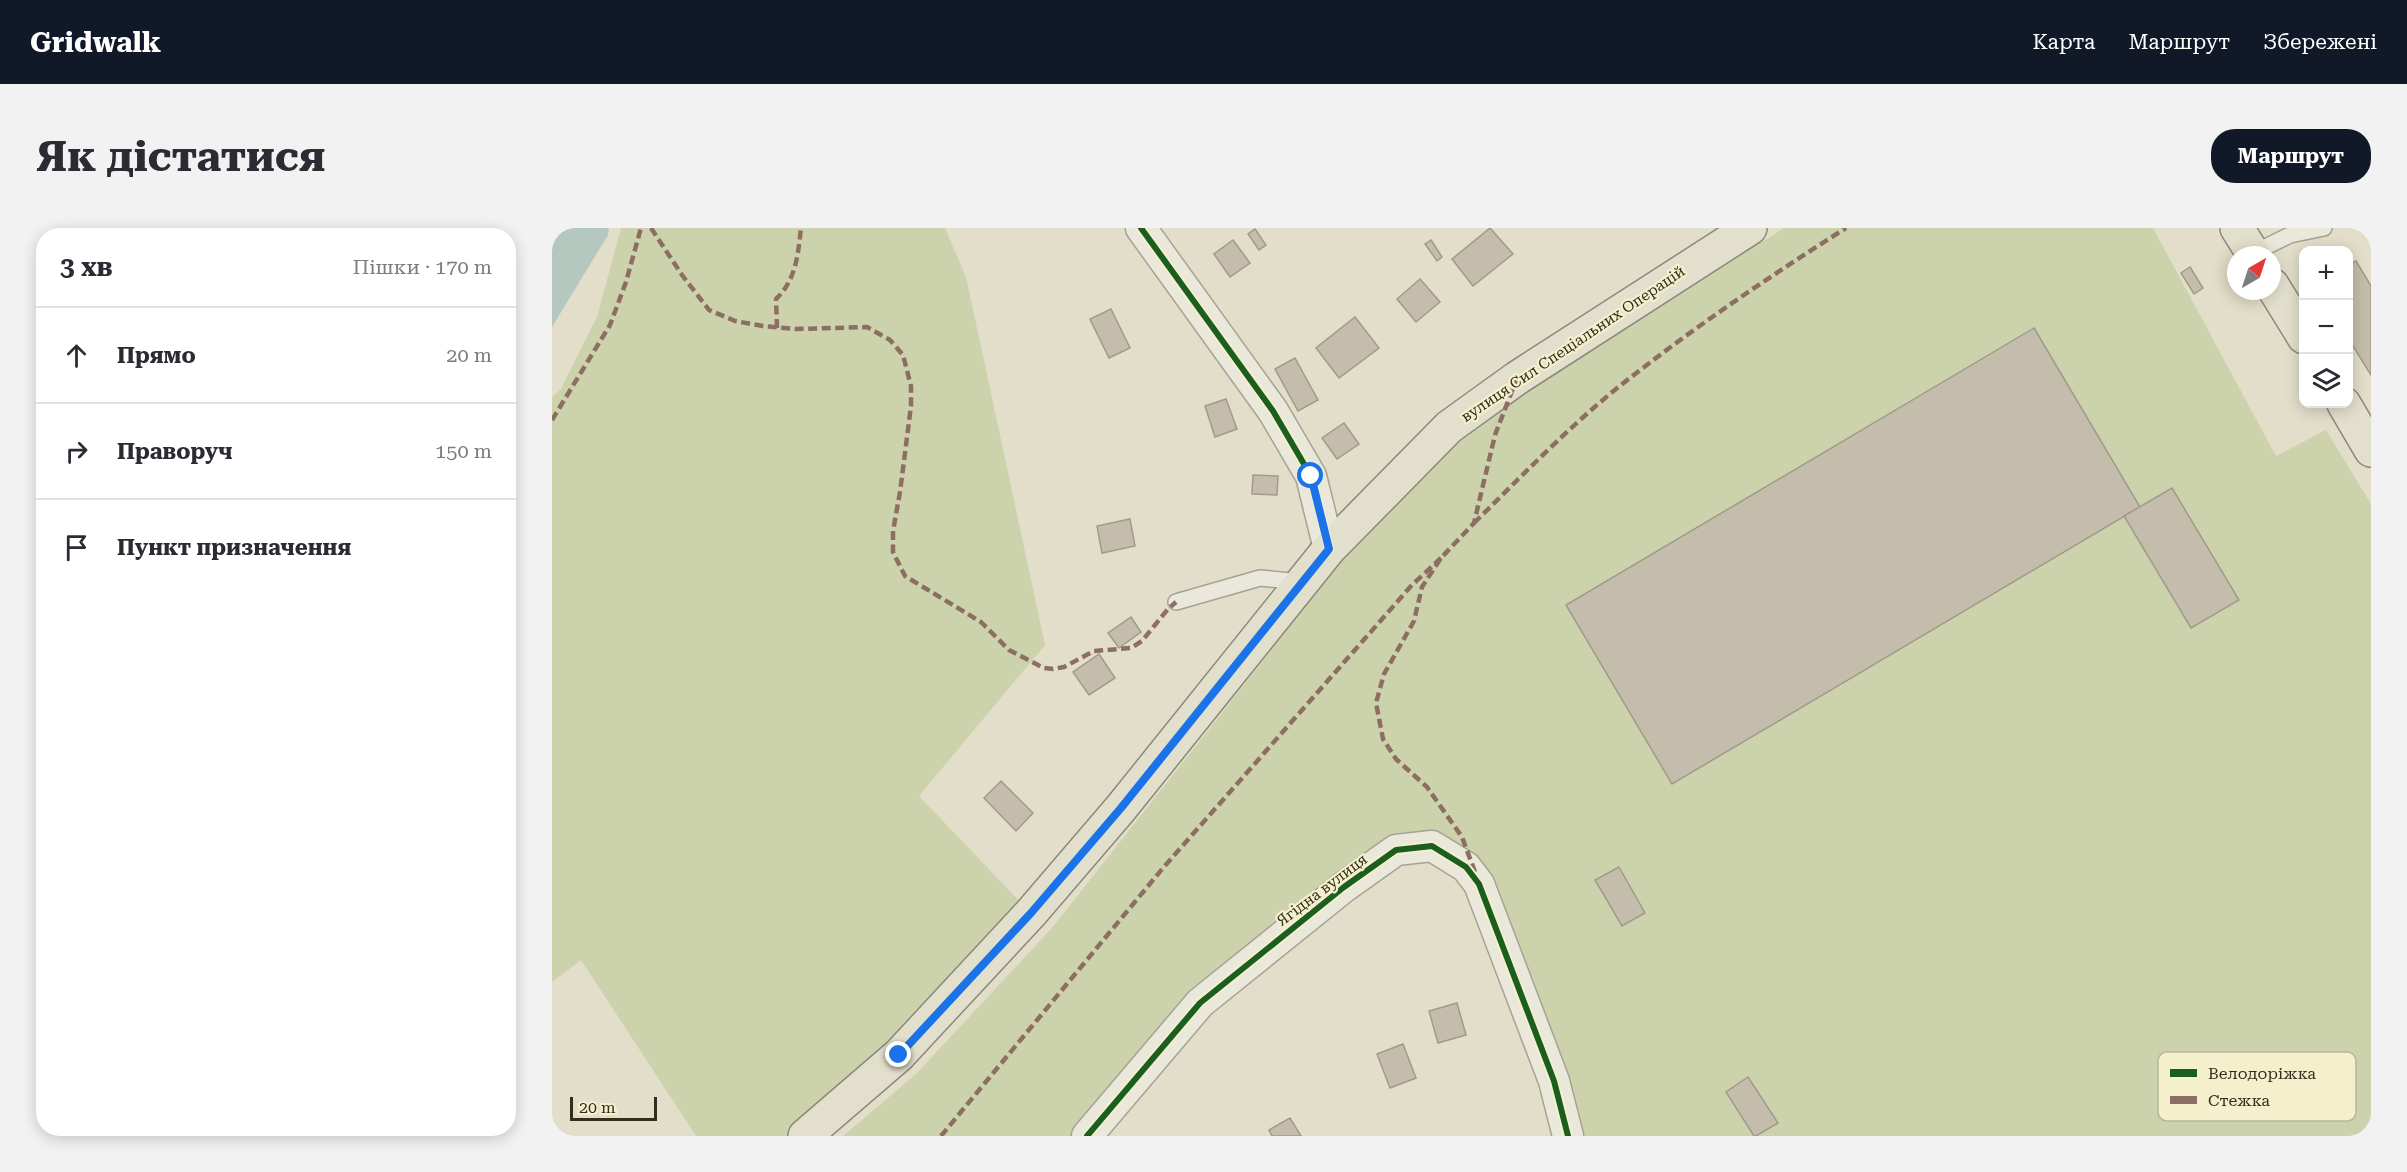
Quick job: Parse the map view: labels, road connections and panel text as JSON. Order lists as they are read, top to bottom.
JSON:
{
  "streets": {
    "main road": ["вулиця Сил Спеціальних Операцій"],
    "street": ["Ягідна вулиця"]
  },
  "legend": ["Велодоріжка", "Стежка"],
  "scale_bar": "20 m",
  "north": "top right",
  "page": {
    "header": "Gridwalk",
    "nav": ["Карта", "Маршрут", "Збережені"],
    "buttons": "Маршрут",
    "title": "Як дістатися",
    "heading": ["3 хв", "Пішки · 170 m"],
    "map_buttons": ["+", "−"],
    "list": [
      ["Прямо", "20 m"],
      ["Праворуч", "150 m"],
      "Пункт призначення"
    ],
    "scale": "20 m"
  }
}
